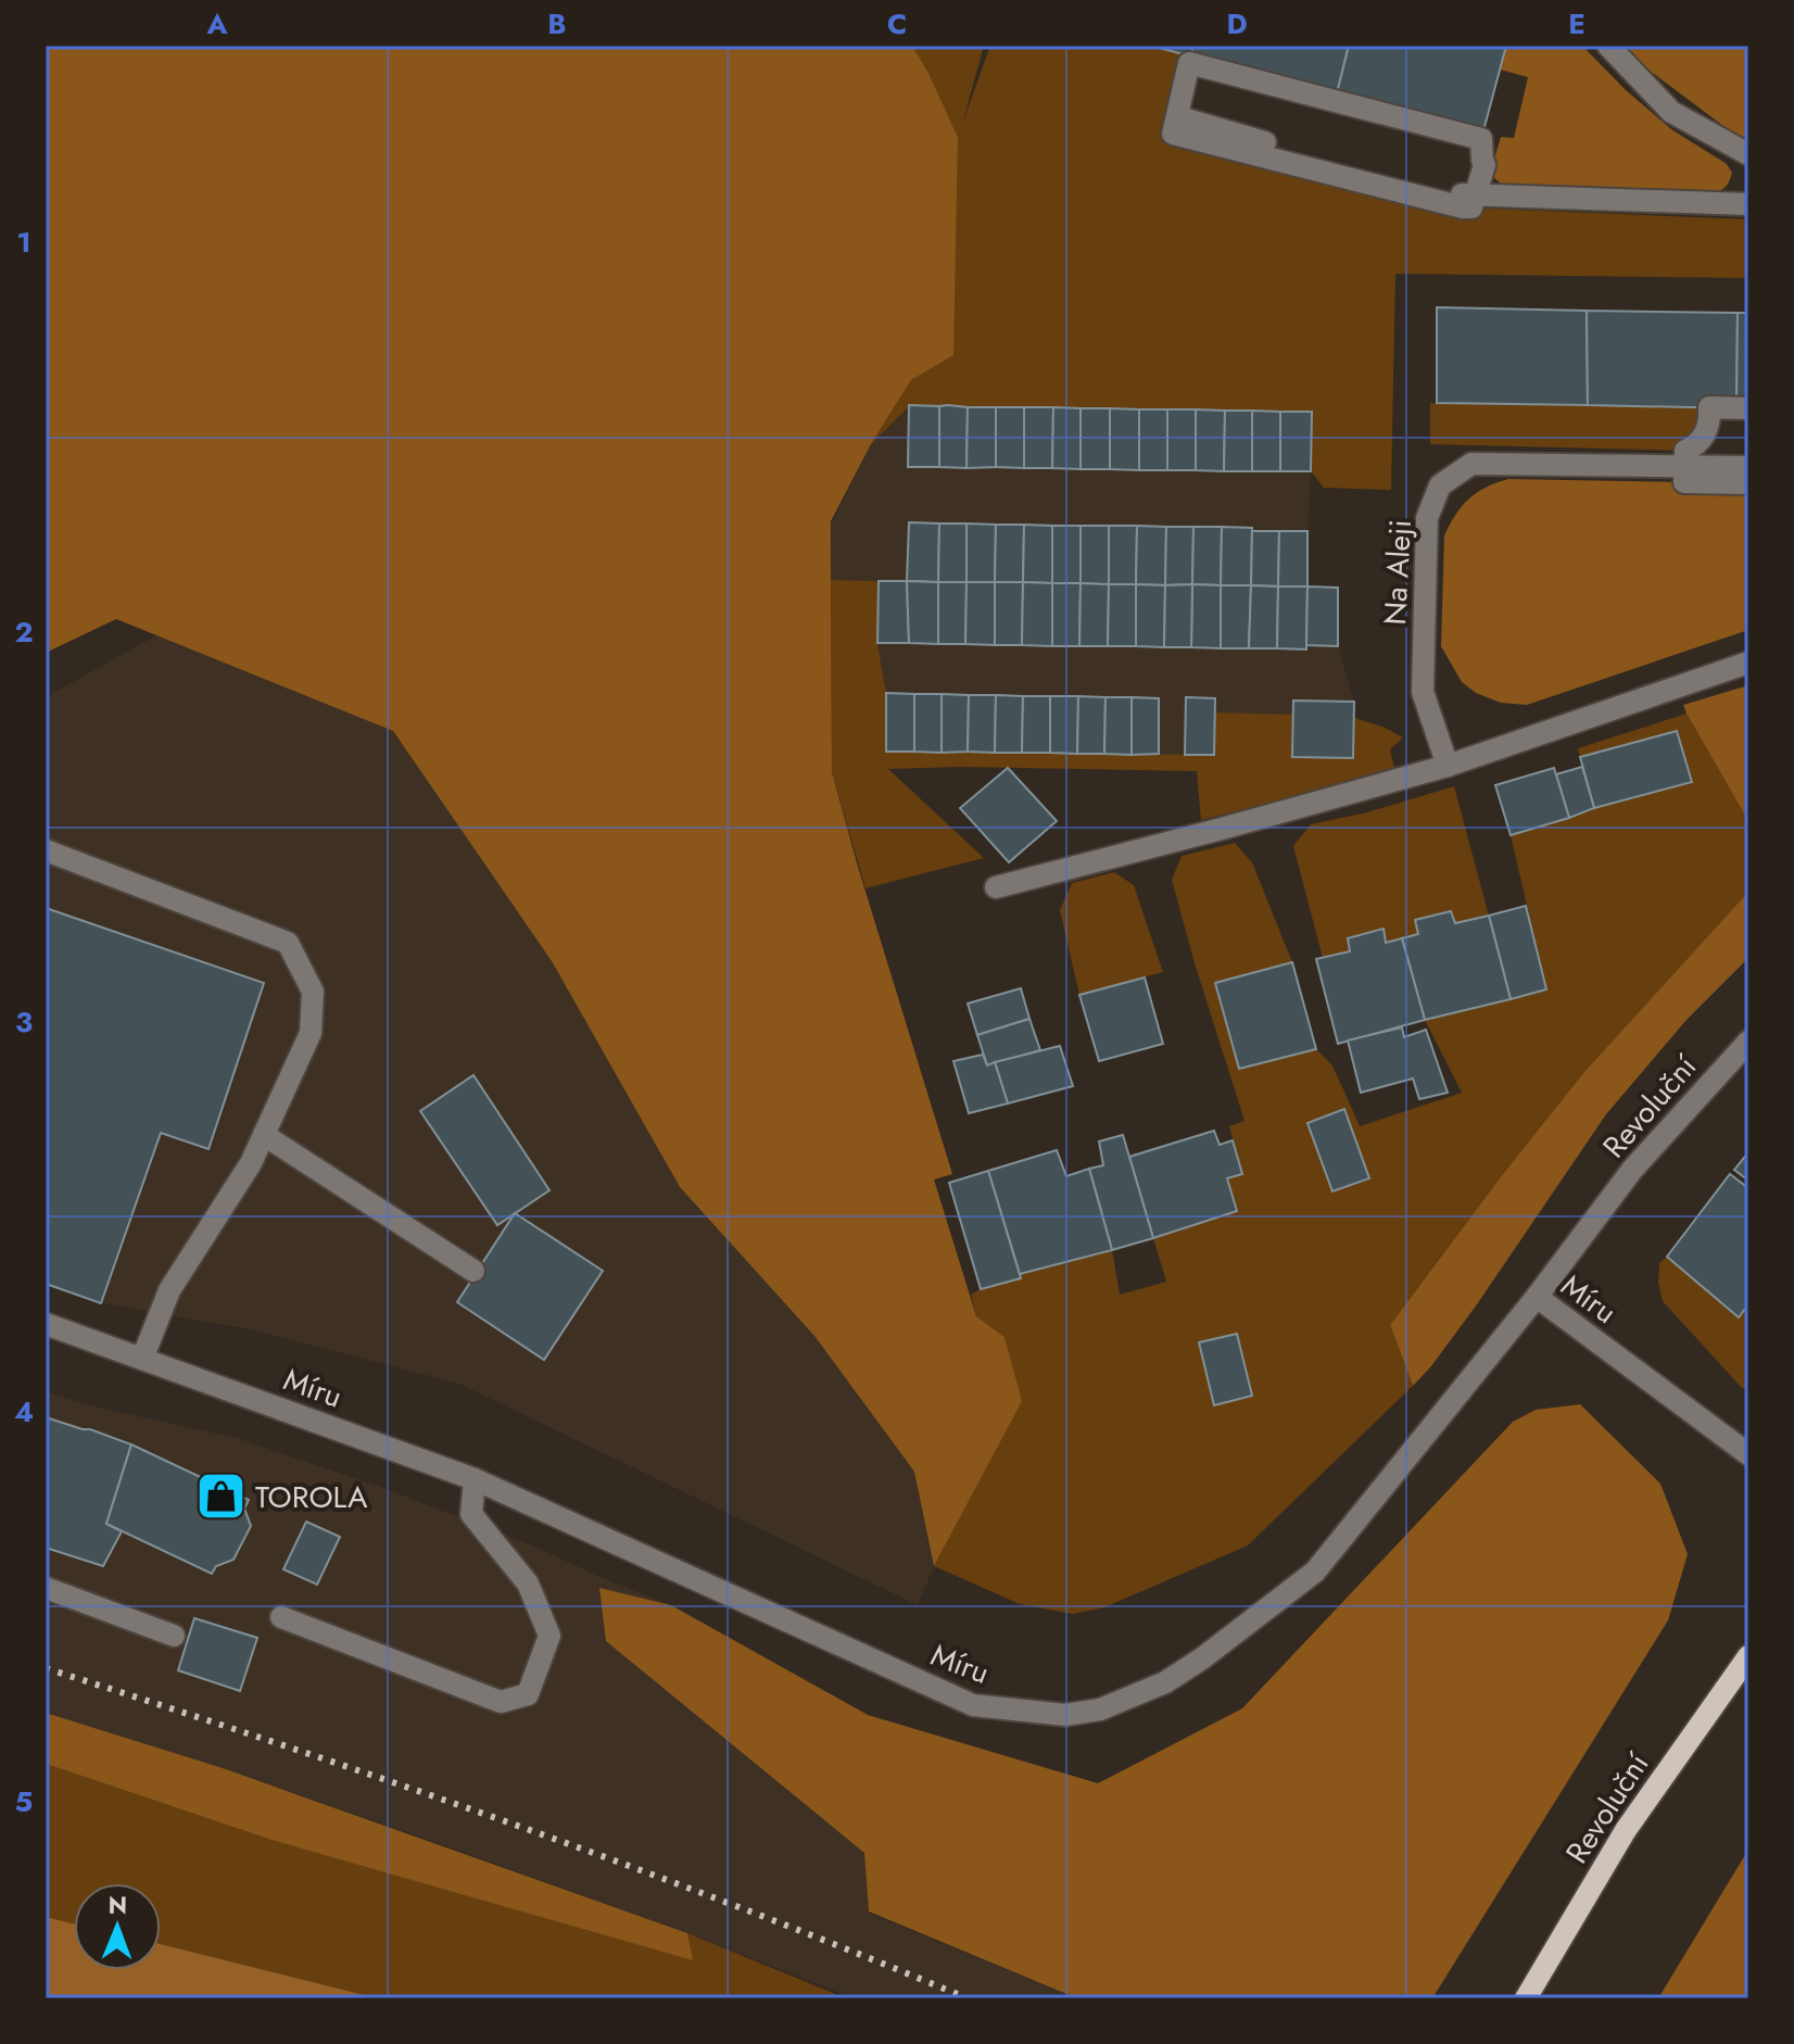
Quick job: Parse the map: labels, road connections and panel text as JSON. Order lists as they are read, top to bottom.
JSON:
{
  "streets": {
    "main road": ["Revoluční"],
    "street": ["Na Aleji", "Míru"]
  },
  "crossings": [
    ["Revoluční", "Míru"]
  ],
  "places": {
    "shop": ["TOROLA"]
  },
  "north": "top",
  "grid": {
    "columns": [
      "A",
      "B",
      "C",
      "D",
      "E"
    ],
    "rows": [
      "1",
      "2",
      "3",
      "4",
      "5"
    ]
  }
}
